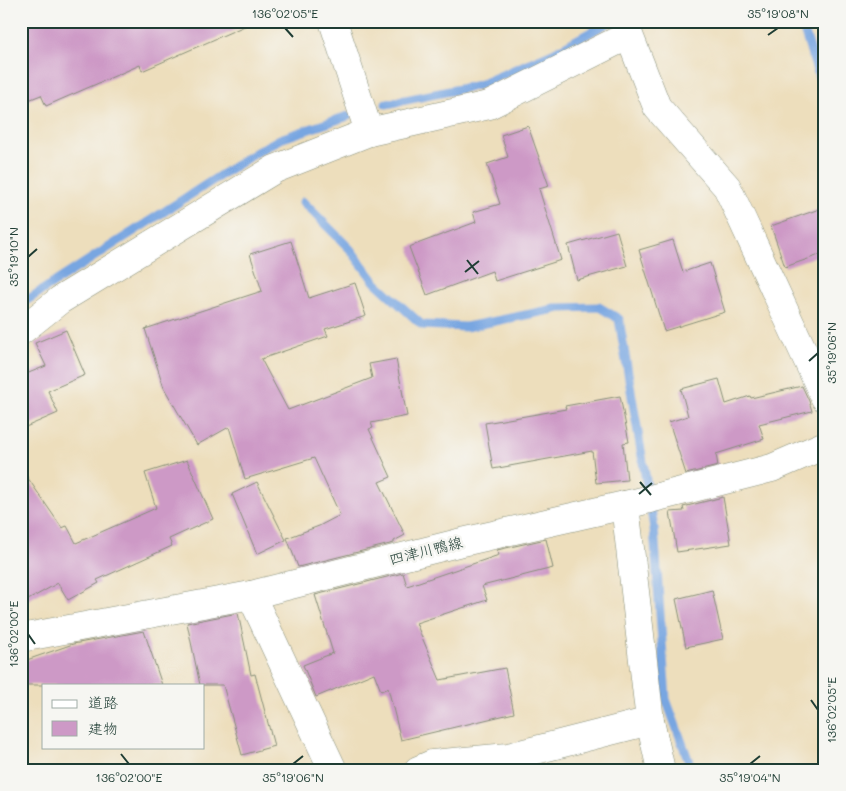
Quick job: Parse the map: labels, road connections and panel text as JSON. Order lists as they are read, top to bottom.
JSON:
{
  "streets": {
    "street": ["四津川鴨線"]
  },
  "legend": ["道路", "建物"],
  "coordinates": [
    "136°02'05\"E",
    "35°19'08\"N",
    "35°19'10\"N",
    "35°19'06\"N",
    "136°02'00\"E",
    "35°19'04\"N"
  ]
}
